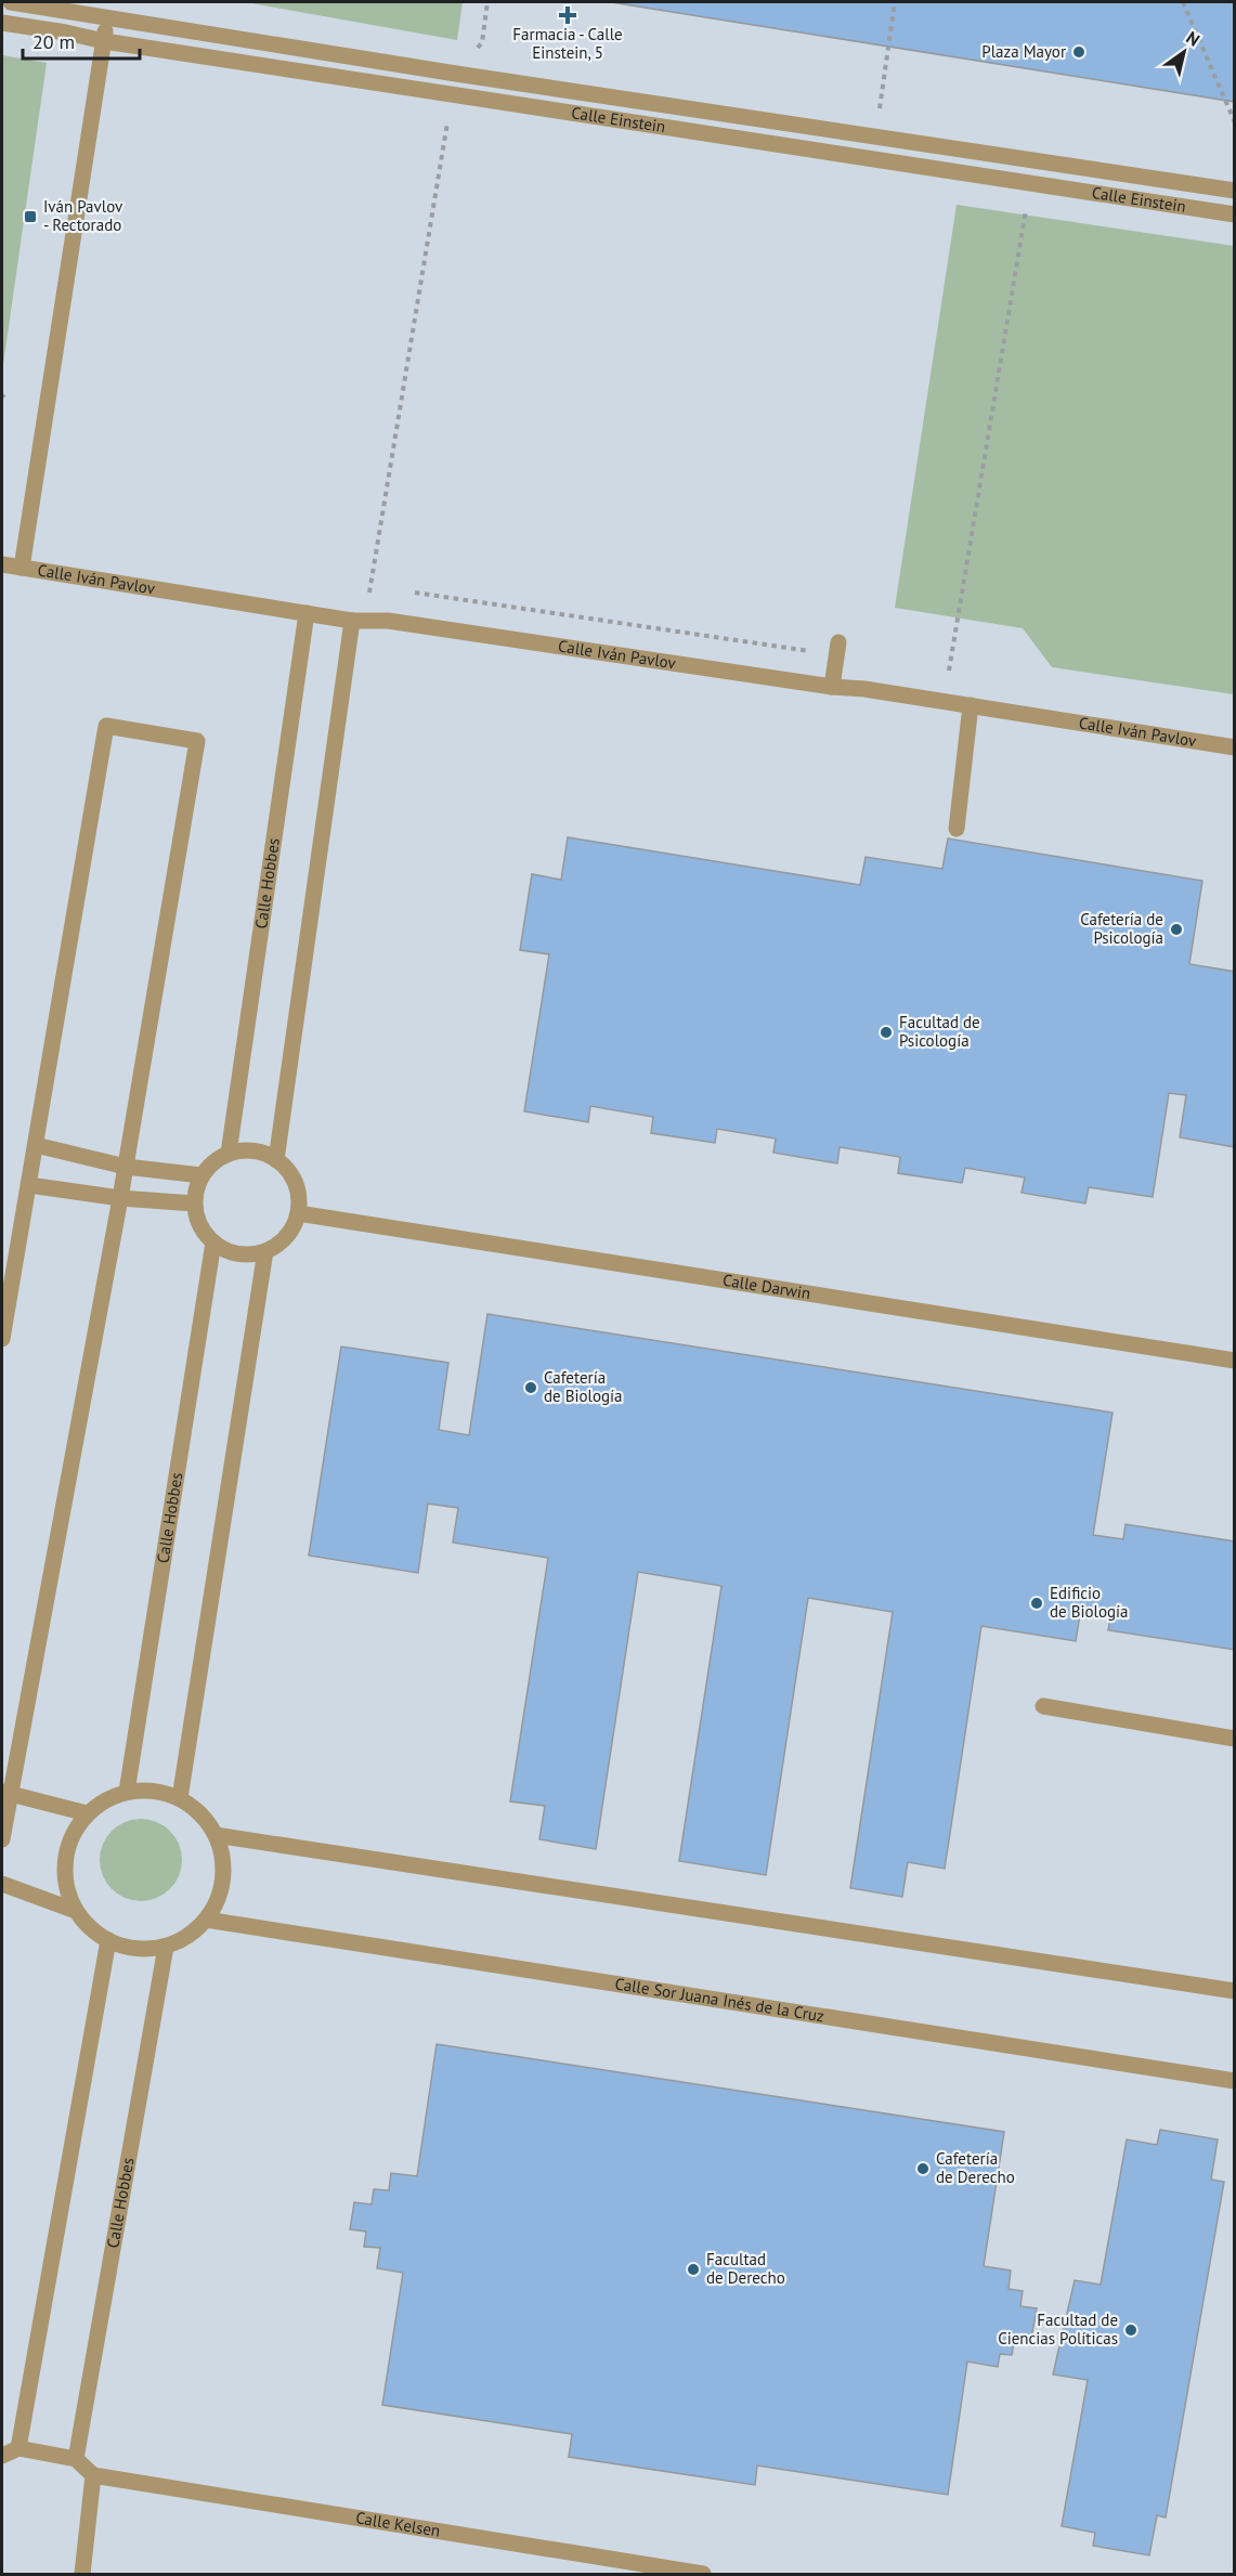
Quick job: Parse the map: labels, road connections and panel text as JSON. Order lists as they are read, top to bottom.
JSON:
{
  "streets": {
    "street": [
      "Calle Einstein",
      "Calle Iván Pavlov",
      "Calle Hobbes",
      "Calle Darwin",
      "Calle Sor Juana Inés de la Cruz",
      "Calle Kelsen"
    ]
  },
  "crossings": [
    ["Calle Iván Pavlov", "Calle Hobbes"],
    ["Calle Hobbes", "Calle Darwin"],
    ["Calle Hobbes", "Calle Sor Juana Inés de la Cruz"]
  ],
  "places": {
    "health": ["Farmacia - Calle Einstein, 5"],
    "other": [
      "Plaza Mayor",
      "Cafetería de Psicología",
      "Facultad de Psicología",
      "Cafetería de Biología",
      "Edificio de Biología",
      "Cafetería de Derecho",
      "Facultad de Derecho",
      "Facultad de Ciencias Políticas"
    ],
    "transit": ["Iván Pavlov - Rectorado"]
  },
  "scale_bar": "20 m",
  "north": "top right"
}
